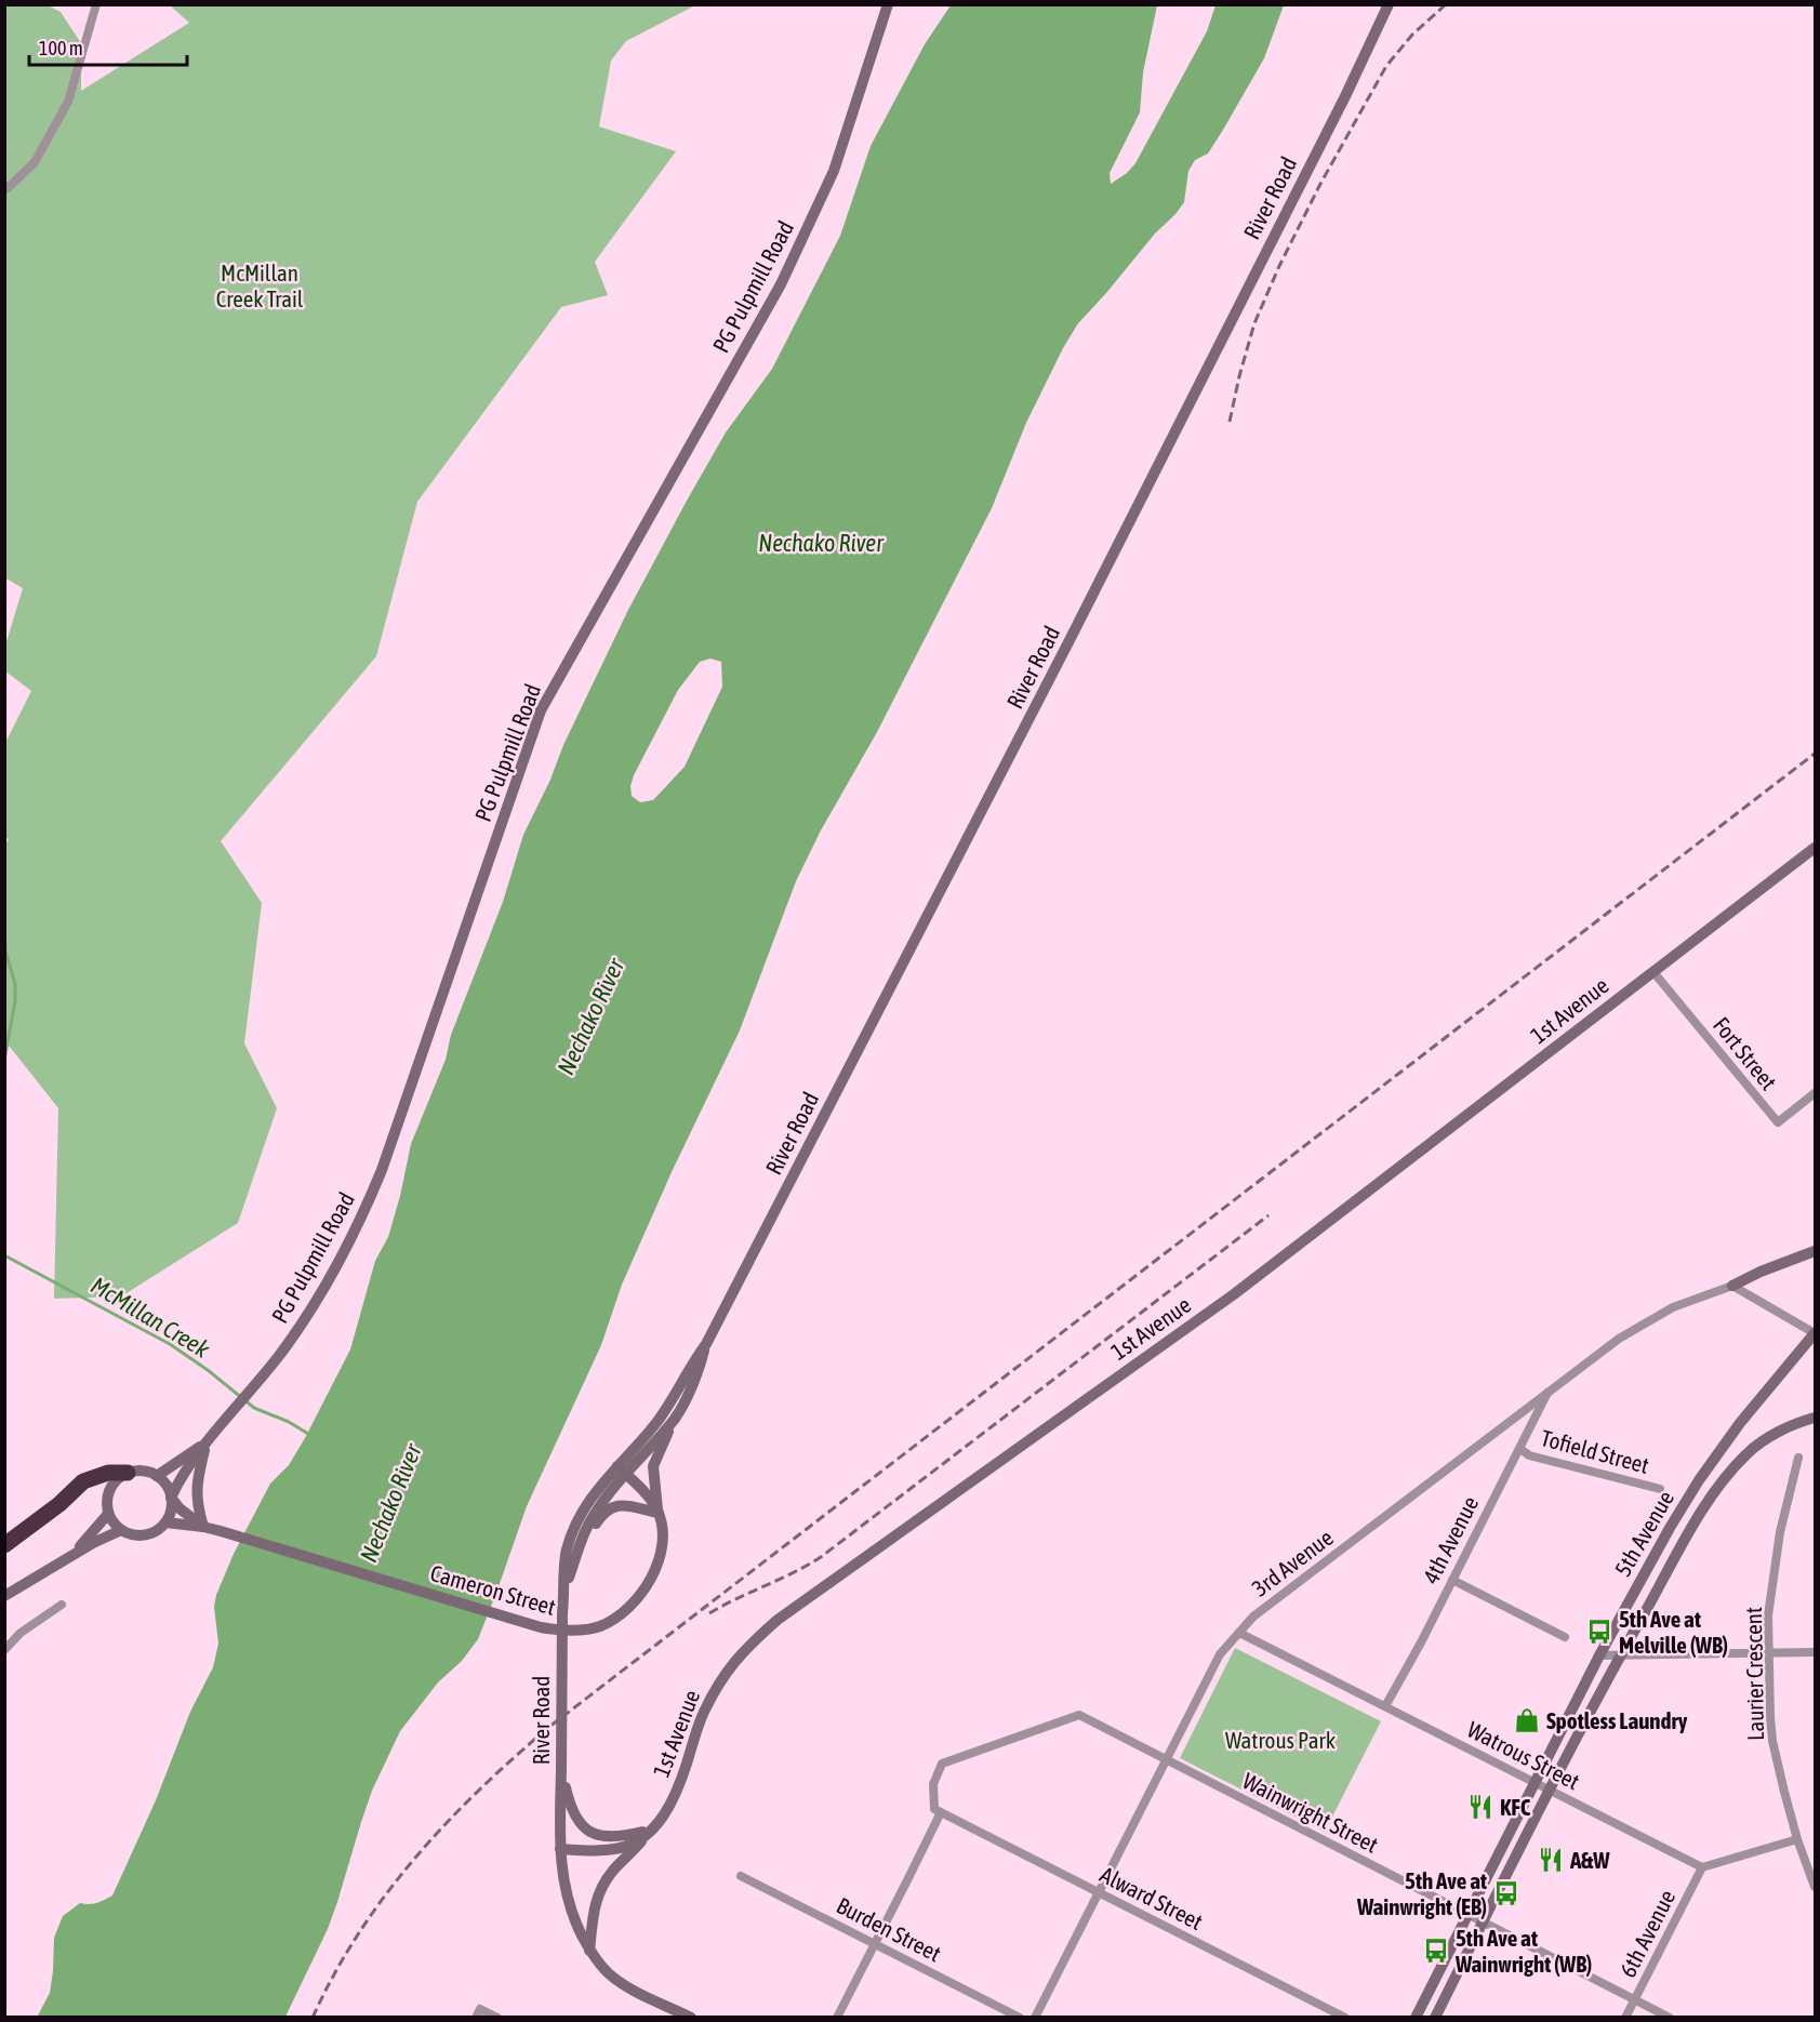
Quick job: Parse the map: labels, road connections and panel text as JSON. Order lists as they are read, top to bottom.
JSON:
{
  "streets": {
    "main road": [
      "River Road",
      "PG Pulpmill Road",
      "1st Avenue",
      "5th Avenue",
      "Cameron Street"
    ],
    "street": [
      "Fort Street",
      "Tofield Street",
      "4th Avenue",
      "3rd Avenue",
      "Laurier Crescent",
      "Watrous Street",
      "Wainwright Street",
      "Alward Street",
      "Burden Street",
      "6th Avenue"
    ]
  },
  "crossings": [
    ["River Road", "1st Avenue"],
    ["River Road", "Cameron Street"],
    ["1st Avenue", "Fort Street"],
    ["Tofield Street", "4th Avenue"],
    ["5th Avenue", "Watrous Street"],
    ["5th Avenue", "Wainwright Street"],
    ["4th Avenue", "3rd Avenue"],
    ["4th Avenue", "Watrous Street"],
    ["3rd Avenue", "Watrous Street"],
    ["3rd Avenue", "Wainwright Street"],
    ["3rd Avenue", "Alward Street"],
    ["Watrous Street", "6th Avenue"],
    ["Wainwright Street", "Alward Street"],
    ["Wainwright Street", "6th Avenue"]
  ],
  "water": ["Nechako River", "McMillan Creek"],
  "parks": ["McMillan Creek Trail", "Watrous Park"],
  "places": {
    "bus stop": ["5th Ave at Melville (WB)", "5th Ave at Wainwright (EB)", "5th Ave at Wainwright (WB)"],
    "shop": ["Spotless Laundry"],
    "restaurant": ["KFC", "A&W"]
  },
  "scale_bar": "100 m"
}
